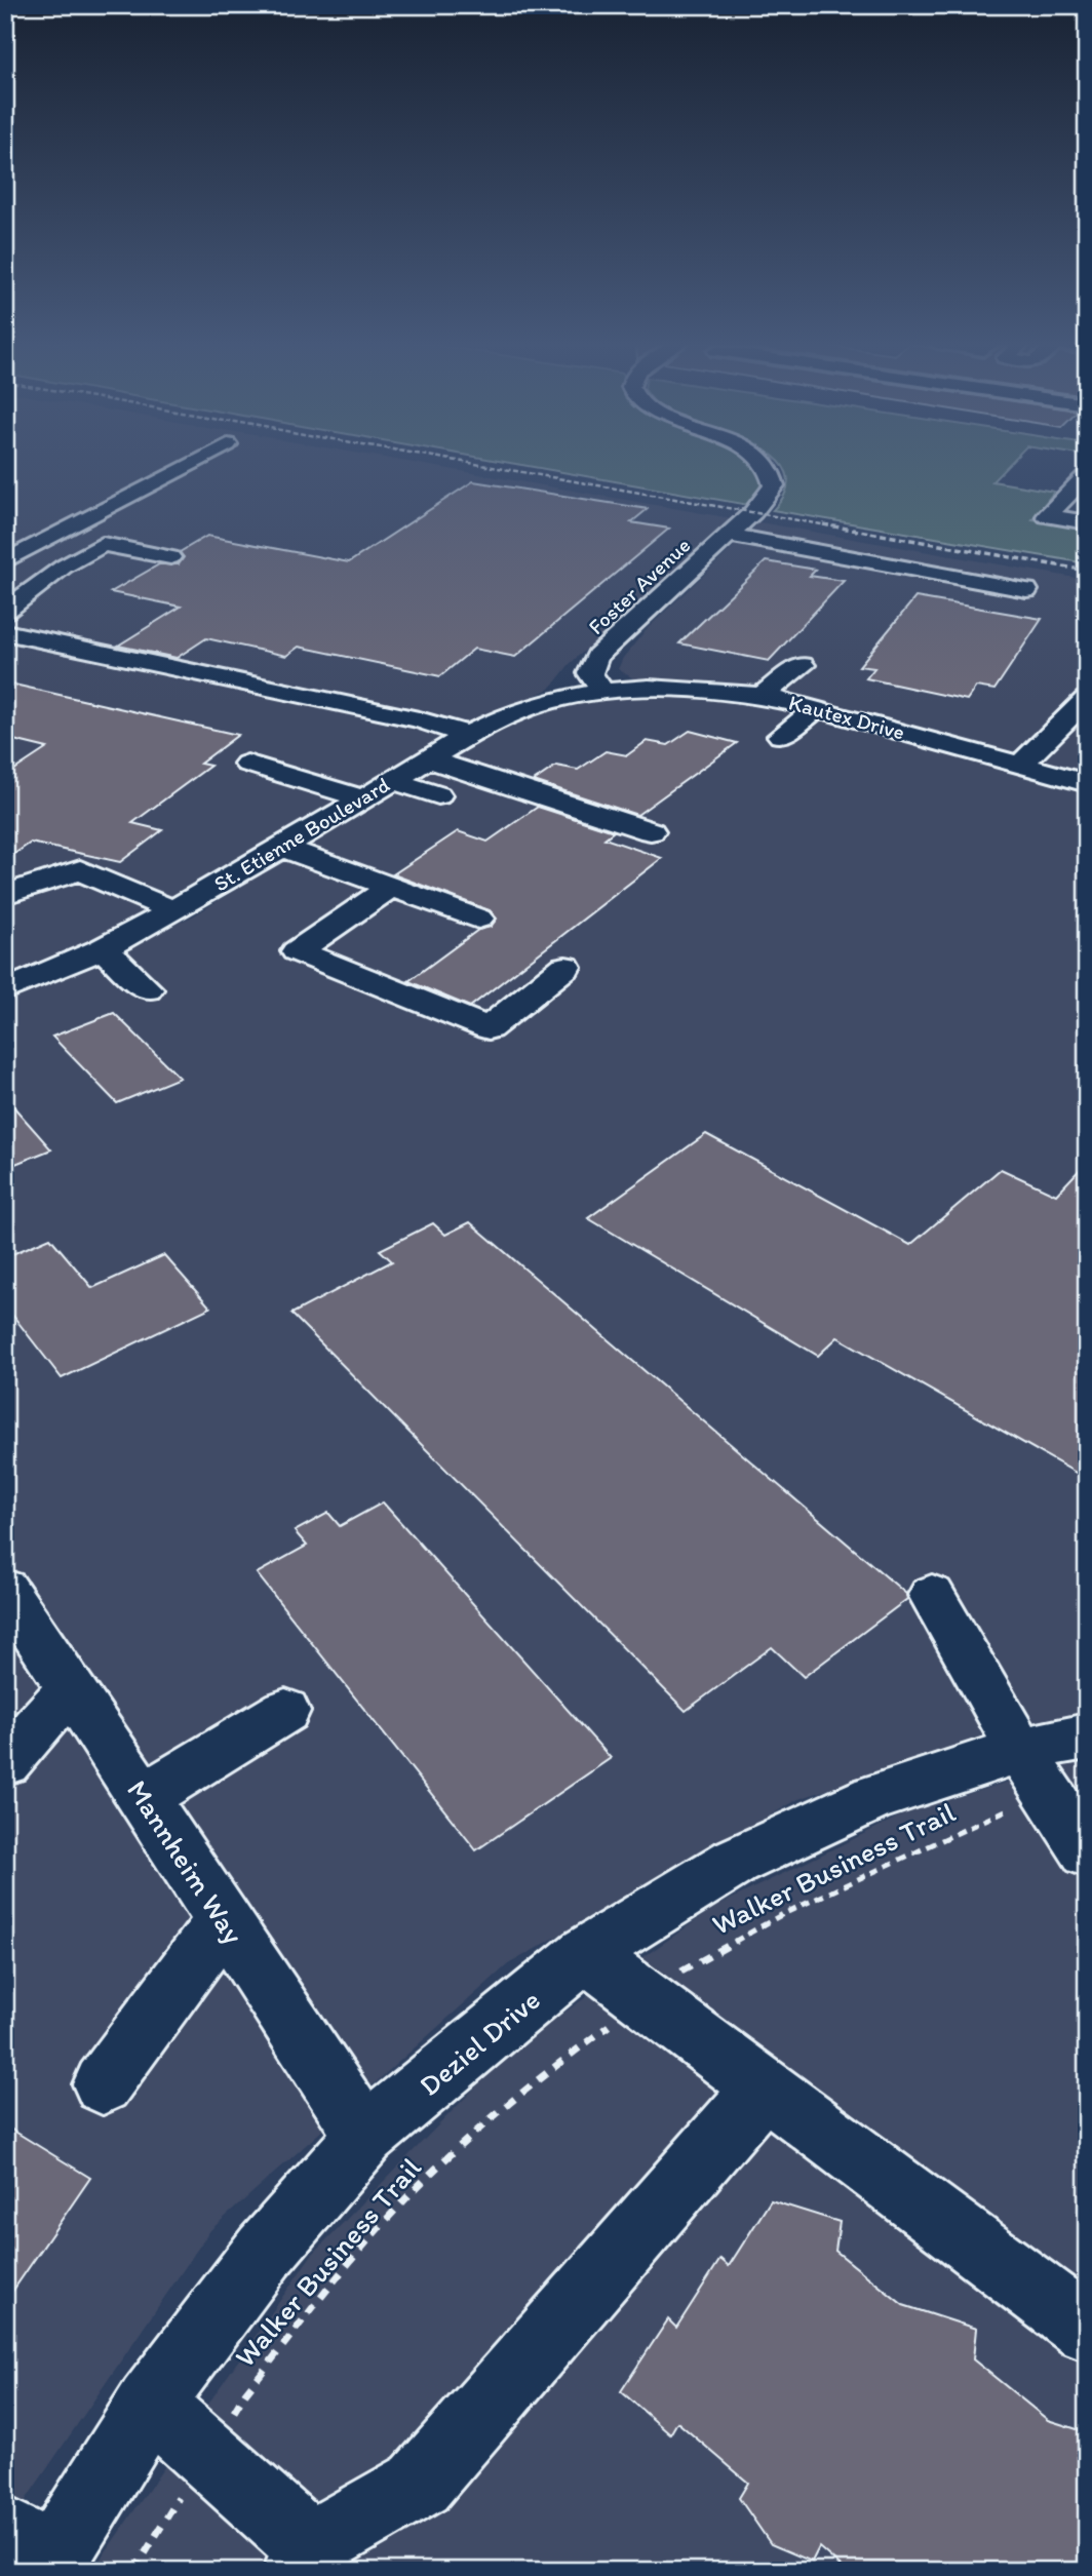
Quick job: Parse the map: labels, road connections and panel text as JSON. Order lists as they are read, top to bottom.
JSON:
{
  "streets": {
    "street": [
      "Foster Avenue",
      "Kautex Drive",
      "St. Etienne Boulevard",
      "Mannheim Way",
      "Deziel Drive"
    ],
    "path": ["Walker Business Trail"]
  },
  "crossings": [
    ["Foster Avenue", "Kautex Drive"],
    ["Foster Avenue", "St. Etienne Boulevard"],
    ["Kautex Drive", "St. Etienne Boulevard"],
    ["Mannheim Way", "Deziel Drive"]
  ]
}
